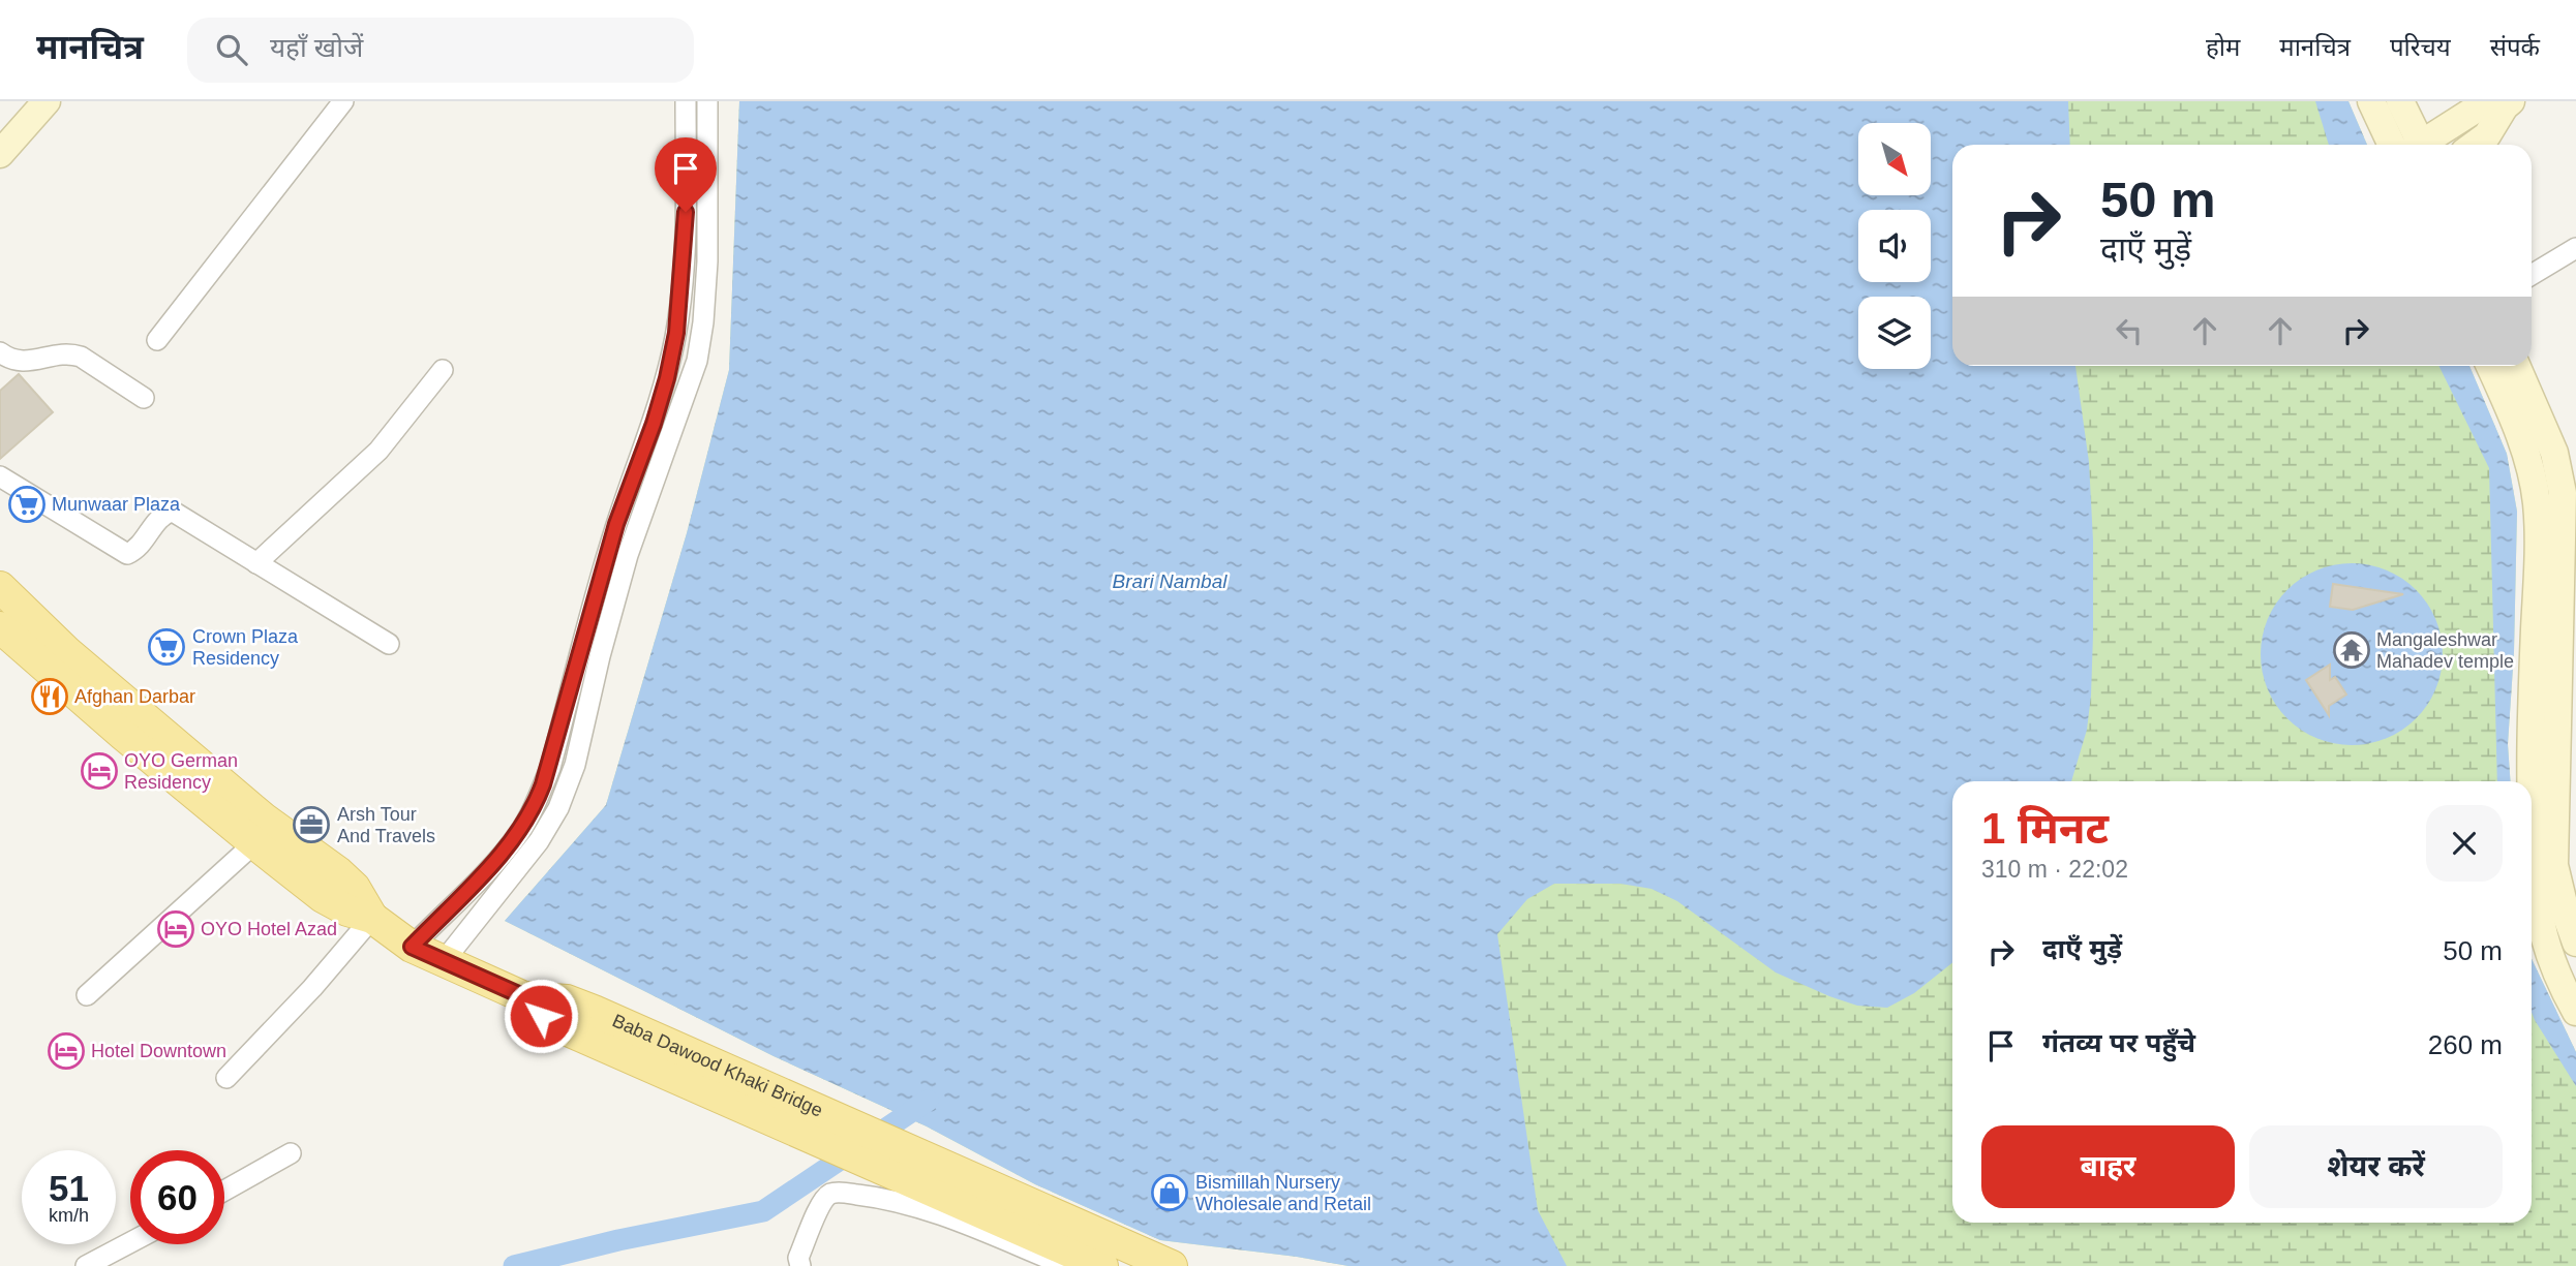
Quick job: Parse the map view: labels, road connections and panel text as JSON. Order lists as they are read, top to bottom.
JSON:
{
  "streets": {
    "main road": ["Baba Dawood Khaki Bridge"]
  },
  "water": ["Brari Nambal"],
  "places": {
    "supermarket": ["Munwaar Plaza", "Crown Plaza Residency"],
    "temple": ["Mangaleshwar Mahadev temple"],
    "restaurant": ["Afghan Darbar"],
    "hotel": ["OYO German Residency", "OYO Hotel Azad", "Hotel Downtown"],
    "office": ["Arsh Tour And Travels"],
    "shop": ["Bismillah Nursery Wholesale and Retail"]
  },
  "north": "bottom right",
  "page": {
    "header": "मानचित्र",
    "search": "यहाँ खोजें",
    "nav": [
      "होम",
      "मानचित्र",
      "परिचय",
      "संपर्क"
    ],
    "turn": ["50 m", "दाएँ मुड़ें"],
    "heading": ["1 मिनट", "310 m · 22:02"],
    "list": [
      {
        "name": "दाएँ मुड़ें",
        "value": "50 m"
      },
      {
        "name": "गंतव्य पर पहुँचे",
        "value": "260 m"
      }
    ],
    "buttons": ["बाहर", "शेयर करें"],
    "speed": "51 km/h",
    "limit": "60"
  }
}
